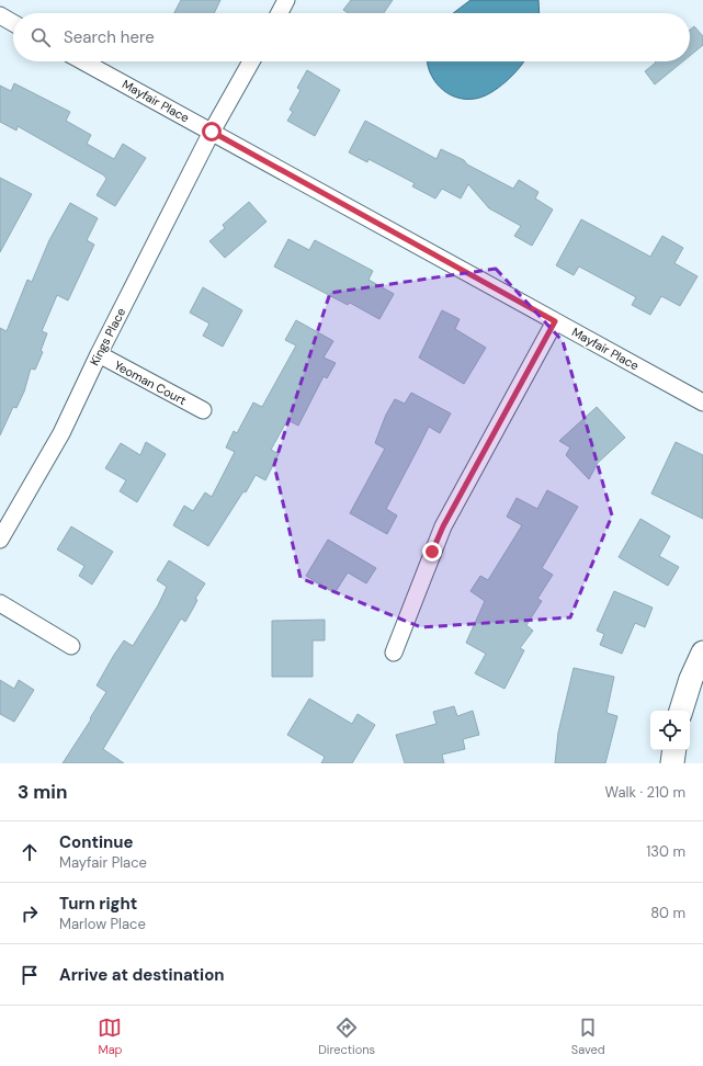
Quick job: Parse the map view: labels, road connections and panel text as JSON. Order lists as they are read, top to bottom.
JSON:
{
  "streets": {
    "street": ["Mayfair Place", "Kings Place", "Yeoman Court"]
  },
  "crossings": [
    ["Mayfair Place", "Kings Place"],
    ["Kings Place", "Yeoman Court"]
  ],
  "page": {
    "search": "Search here",
    "heading": ["3 min", "Walk · 210 m"],
    "list": [
      ["Continue", "Mayfair Place", "130 m"],
      ["Turn right", "Marlow Place", "80 m"],
      "Arrive at destination"
    ],
    "nav": ["Map", "Directions", "Saved"]
  }
}
